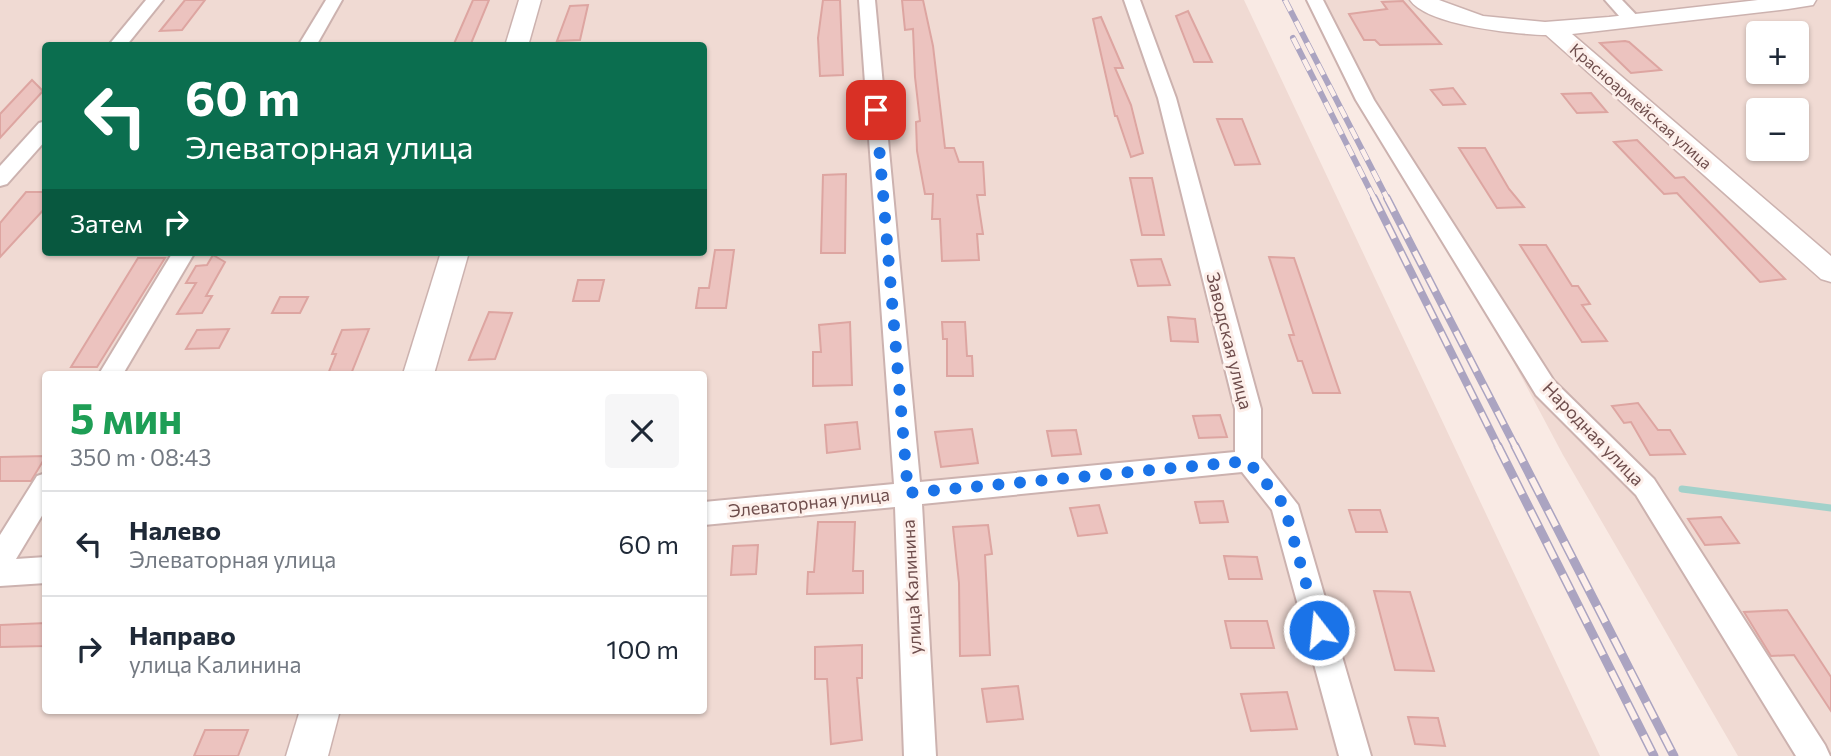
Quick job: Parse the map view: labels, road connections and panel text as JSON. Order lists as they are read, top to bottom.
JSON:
{
  "streets": {
    "street": [
      "Красноармейская улица",
      "Заводская улица",
      "Народная улица",
      "Элеваторная улица",
      "улица Калинина"
    ]
  },
  "crossings": [
    ["Заводская улица", "Элеваторная улица"],
    ["Элеваторная улица", "улица Калинина"]
  ],
  "page": {
    "map_buttons": ["+", "−"],
    "turn": ["60 m", "Элеваторная улица"],
    "then": "Затем",
    "heading": ["5 мин", "350 m · 08:43"],
    "list": [
      {
        "name": "Налево",
        "note": "Элеваторная улица",
        "value": "60 m"
      },
      {
        "name": "Направо",
        "note": "улица Калинина",
        "value": "100 m"
      }
    ]
  }
}
